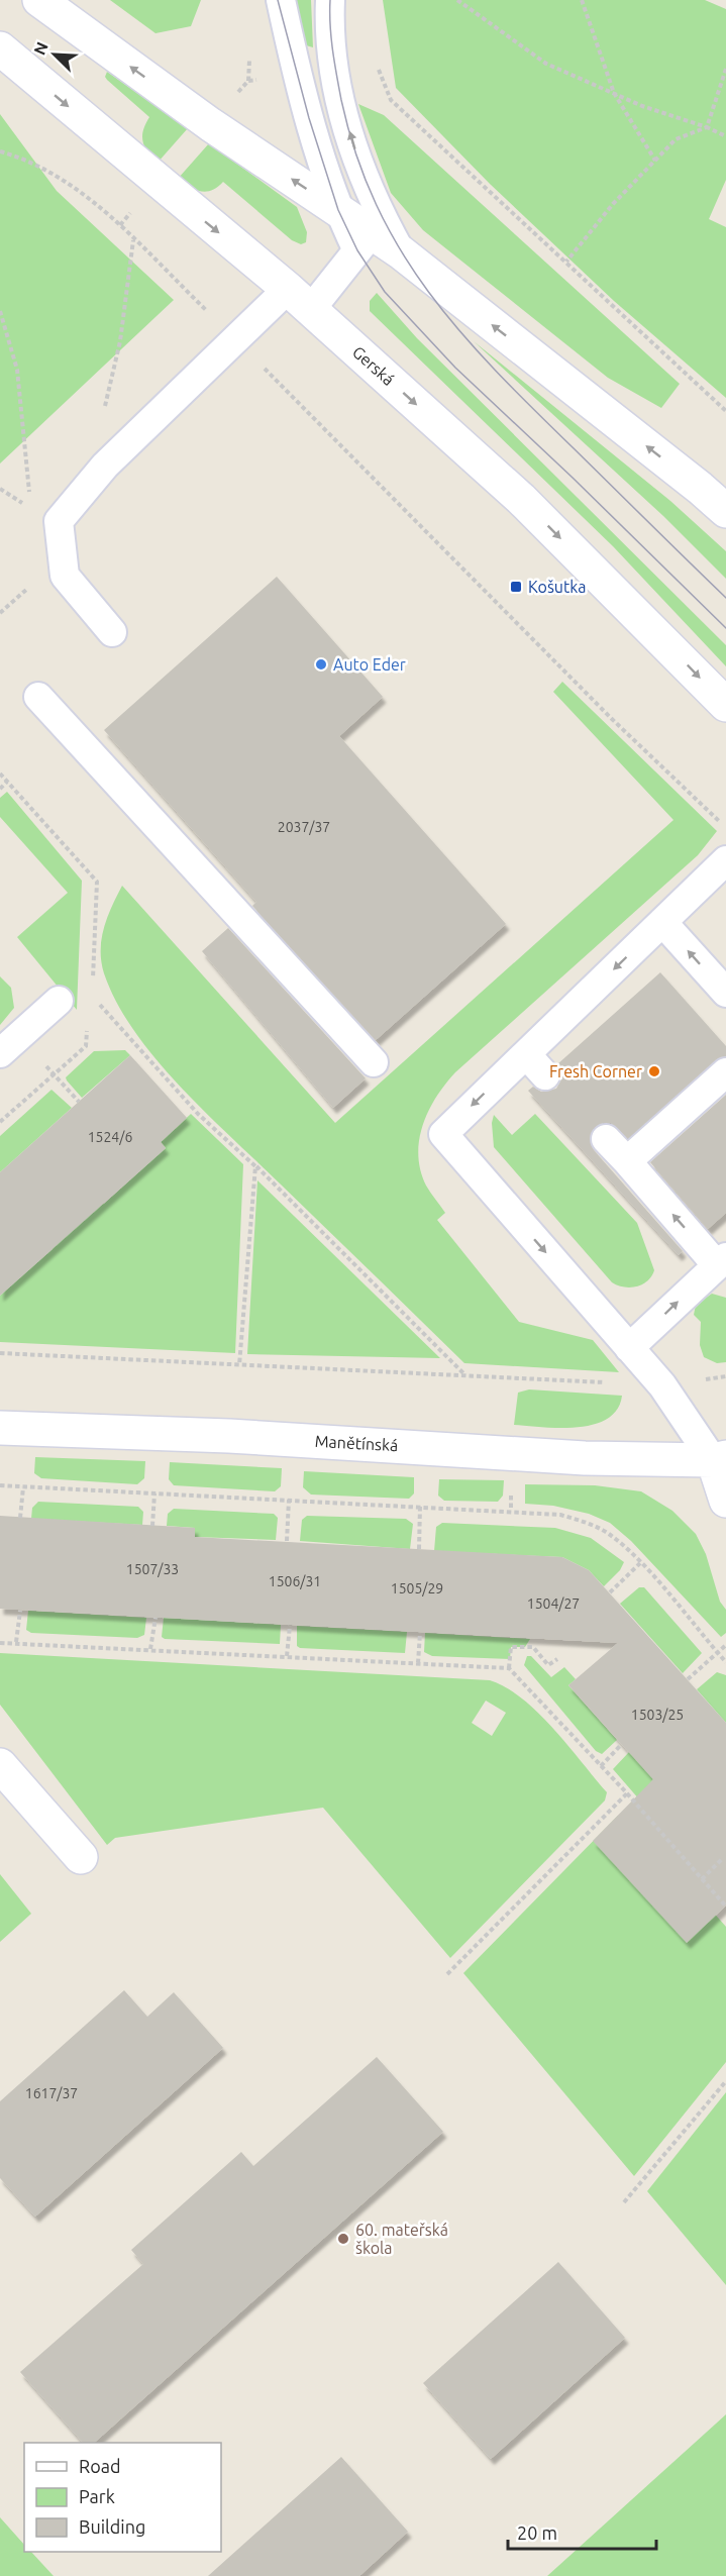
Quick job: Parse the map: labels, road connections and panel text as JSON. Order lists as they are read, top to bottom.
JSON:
{
  "streets": {
    "street": ["Gerská", "Manětínská"]
  },
  "places": {
    "transit": ["Košutka"],
    "other": ["Auto Eder", "Fresh Corner", "60. mateřská škola"]
  },
  "house_numbers": [
    "2037/37",
    "1524/6",
    "1507/33",
    "1506/31",
    "1505/29",
    "1504/27",
    "1503/25",
    "1617/37"
  ],
  "legend": ["Road", "Park", "Building"],
  "scale_bar": "20 m",
  "north": "top left"
}
